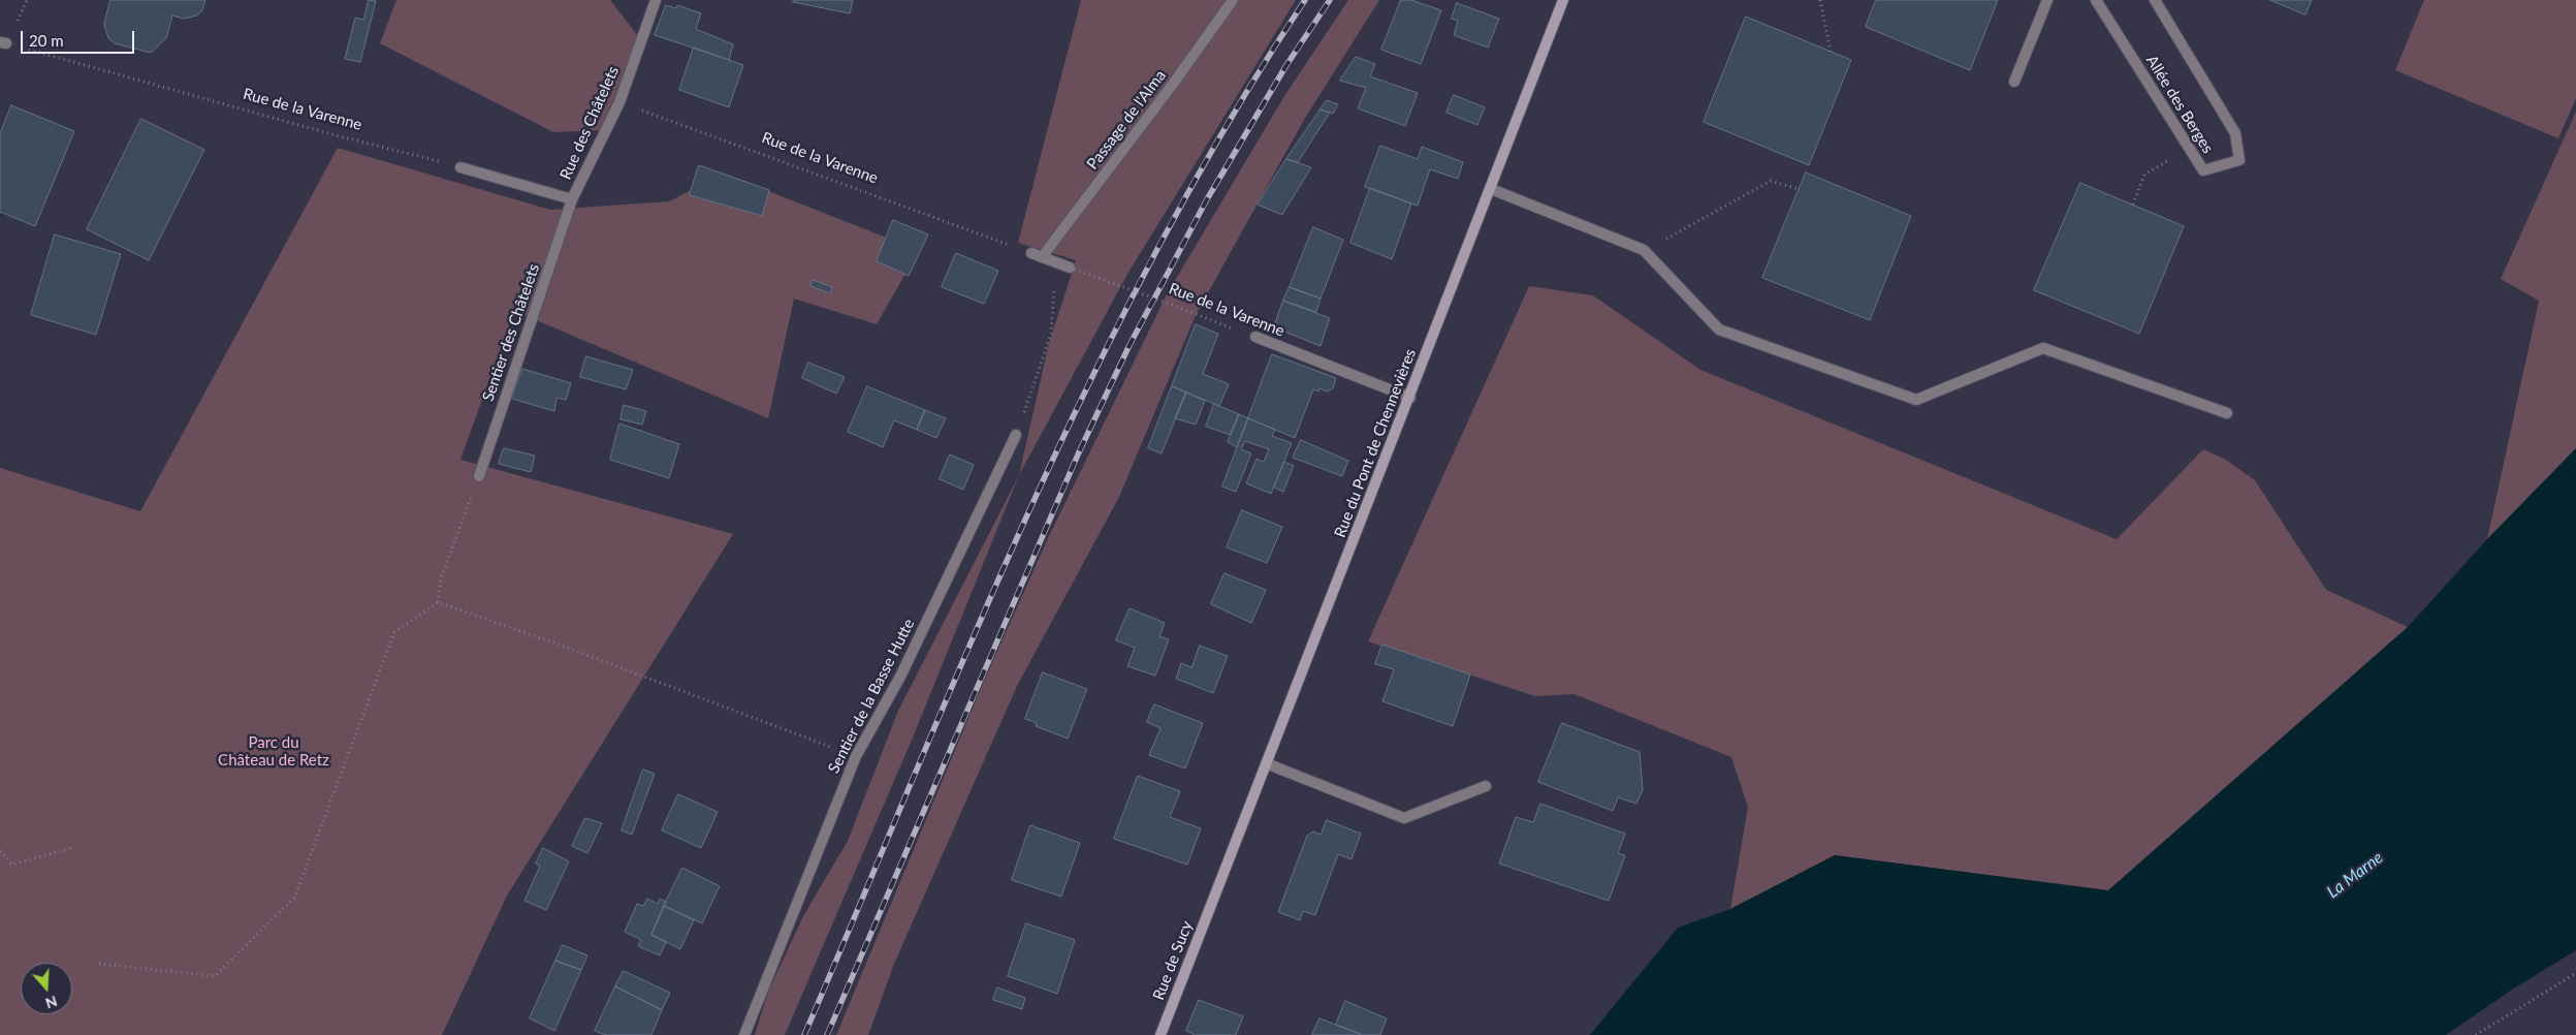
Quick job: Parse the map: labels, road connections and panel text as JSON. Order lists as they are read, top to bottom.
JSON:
{
  "streets": {
    "main road": ["Rue du Pont de Chennevières", "Rue de Sucy"],
    "street": [
      "Allée des Berges",
      "Rue de la Varenne",
      "Passage de l'Alma",
      "Rue des Châtelets",
      "Sentier des Châtelets",
      "Sentier de la Basse Hutte"
    ]
  },
  "crossings": [
    ["Rue de la Varenne", "Passage de l'Alma"],
    ["Rue de la Varenne", "Rue du Pont de Chennevières"],
    ["Rue des Châtelets", "Sentier des Châtelets"],
    ["Rue du Pont de Chennevières", "Rue de Sucy"]
  ],
  "water": ["La Marne"],
  "parks": ["Parc du Château de Retz"],
  "scale_bar": "20 m",
  "north": "bottom"
}
